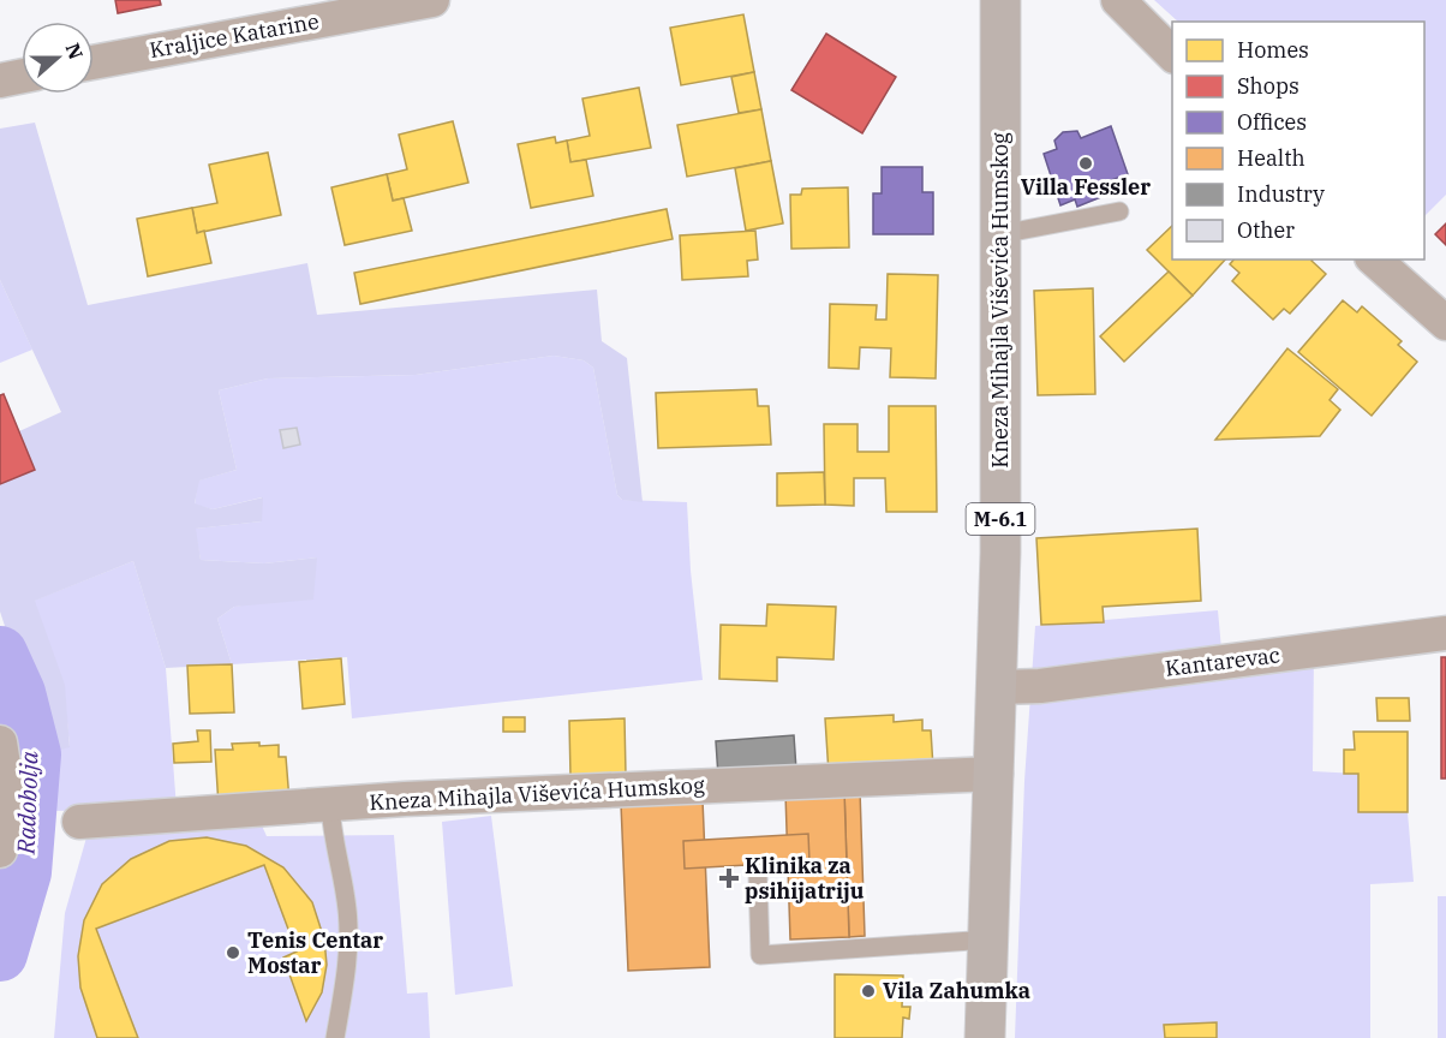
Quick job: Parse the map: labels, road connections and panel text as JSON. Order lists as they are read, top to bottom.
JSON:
{
  "streets": {
    "main road": ["Kneza Mihajla Viševića Humskog", "M-6.1"],
    "street": ["Kraljice Katarine", "Kantarevac"]
  },
  "crossings": [
    ["Kneza Mihajla Viševića Humskog", "Kantarevac"]
  ],
  "water": ["Radobolja"],
  "places": {
    "other": ["Villa Fessler", "Tenis Centar Mostar", "Vila Zahumka"],
    "health": ["Klinika za psihijatriju"]
  },
  "legend": [
    "Homes",
    "Shops",
    "Offices",
    "Health",
    "Industry",
    "Other"
  ],
  "north": "right"
}
